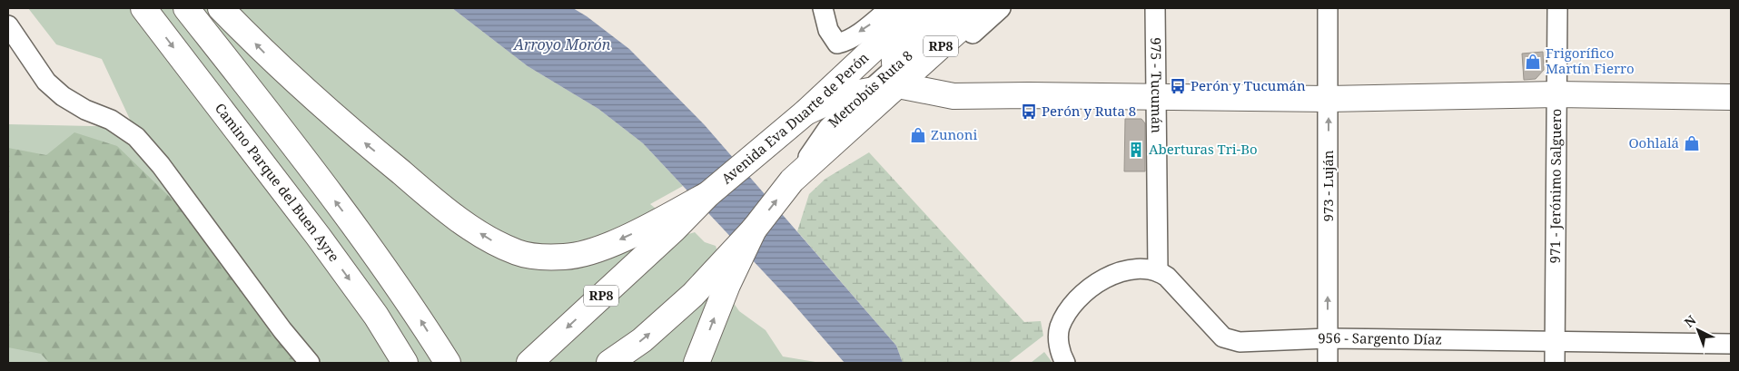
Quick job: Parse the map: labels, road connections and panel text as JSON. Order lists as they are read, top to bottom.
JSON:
{
  "streets": {
    "main road": ["RP8", "Avenida Eva Duarte de Perón", "Camino Parque del Buen Ayre"],
    "street": [
      "975 - Tucumán",
      "Metrobús Ruta 8",
      "973 - Luján",
      "971 - Jerónimo Salguero",
      "956 - Sargento Díaz"
    ]
  },
  "crossings": [
    ["RP8", "Metrobús Ruta 8"],
    ["RP8", "Avenida Eva Duarte de Perón"],
    ["975 - Tucumán", "956 - Sargento Díaz"],
    ["973 - Luján", "956 - Sargento Díaz"],
    ["971 - Jerónimo Salguero", "956 - Sargento Díaz"]
  ],
  "one_way": ["973 - Luján"],
  "water": ["Arroyo Morón"],
  "places": {
    "shop": ["Frigorífico Martín Fierro", "Zunoni", "Oohlalá"],
    "bus stop": ["Perón y Tucumán", "Perón y Ruta 8"],
    "building": ["Aberturas Tri-Bo"]
  },
  "north": "top left"
}
